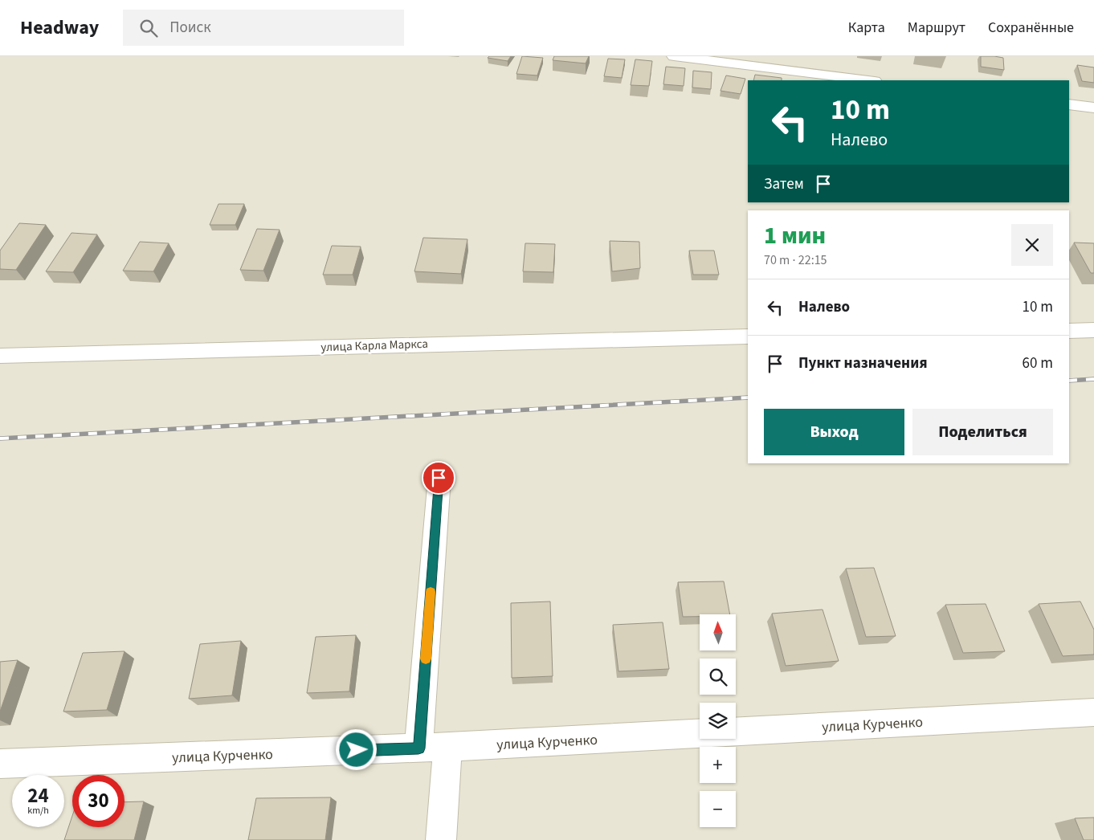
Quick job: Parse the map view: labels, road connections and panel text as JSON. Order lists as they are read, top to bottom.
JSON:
{
  "streets": {
    "street": ["улица Карла Маркса", "улица Курченко"]
  },
  "north": "top",
  "page": {
    "header": "Headway",
    "search": "Поиск",
    "nav": ["Карта", "Маршрут", "Сохранённые"],
    "turn": ["10 m", "Налево"],
    "then": "Затем",
    "heading": ["1 мин", "70 m · 22:15"],
    "list": [
      {
        "name": "Налево",
        "value": "10 m"
      },
      {
        "name": "Пункт назначения",
        "value": "60 m"
      }
    ],
    "buttons": ["Выход", "Поделиться"],
    "map_buttons": ["+", "−"],
    "speed": "24 km/h",
    "limit": "30"
  }
}
